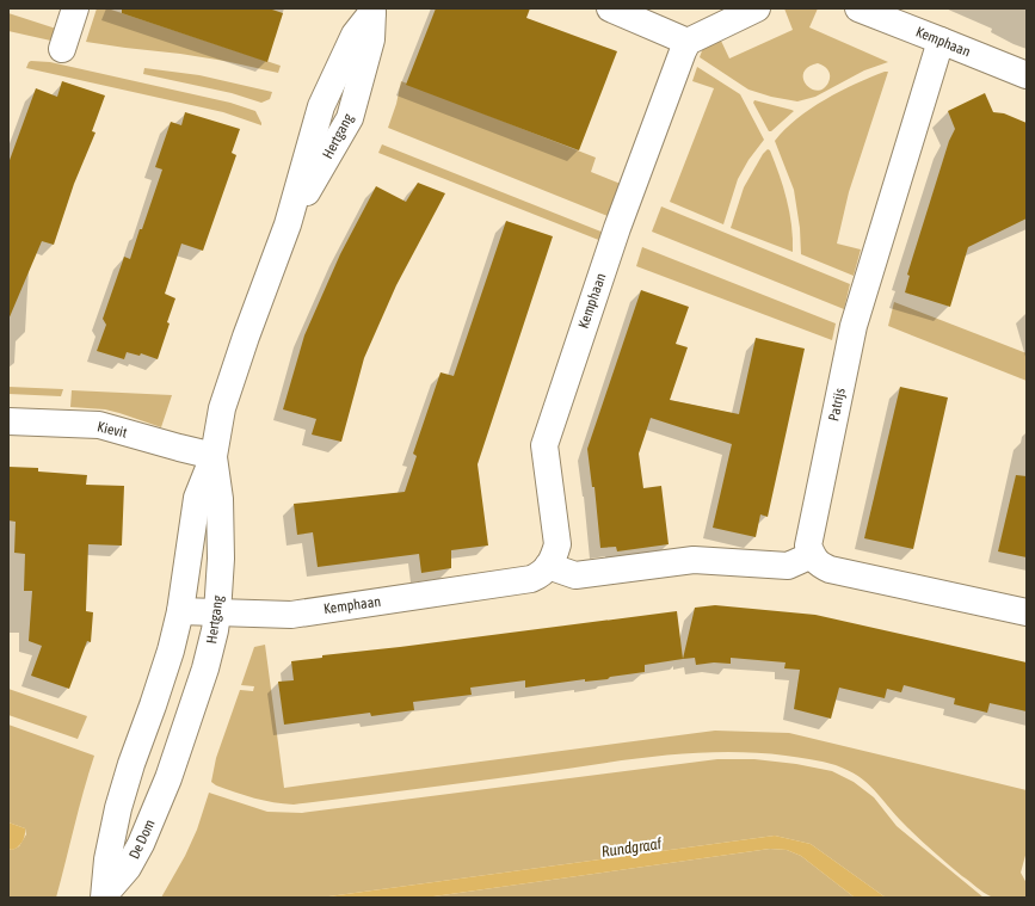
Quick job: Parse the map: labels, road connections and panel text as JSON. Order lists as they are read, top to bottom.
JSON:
{
  "streets": {
    "street": [
      "Kemphaan",
      "Hertgang",
      "Patrijs",
      "Kievit",
      "De Dom"
    ]
  },
  "crossings": [
    ["Kemphaan", "Hertgang"],
    ["Kemphaan", "Patrijs"],
    ["Hertgang", "Kievit"],
    ["Hertgang", "De Dom"]
  ],
  "water": ["Rundgraaf"]
}
